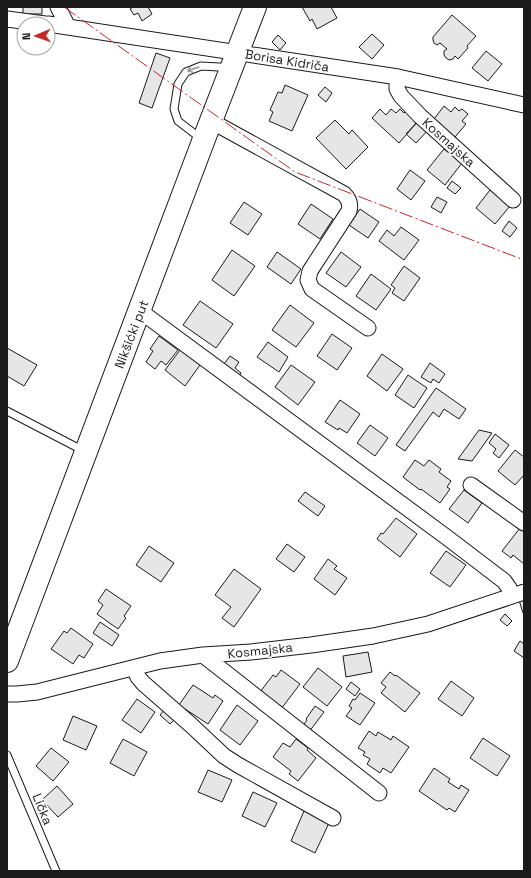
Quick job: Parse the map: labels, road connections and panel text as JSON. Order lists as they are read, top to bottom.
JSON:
{
  "streets": {
    "main road": ["Nikšićki put"],
    "street": ["Borisa Kidriča", "Kosmajska"],
    "lane": ["Lička"]
  },
  "crossings": [
    ["Borisa Kidriča", "Kosmajska"],
    ["Borisa Kidriča", "Nikšićki put"],
    ["Kosmajska", "Nikšićki put"]
  ],
  "north": "left"
}
